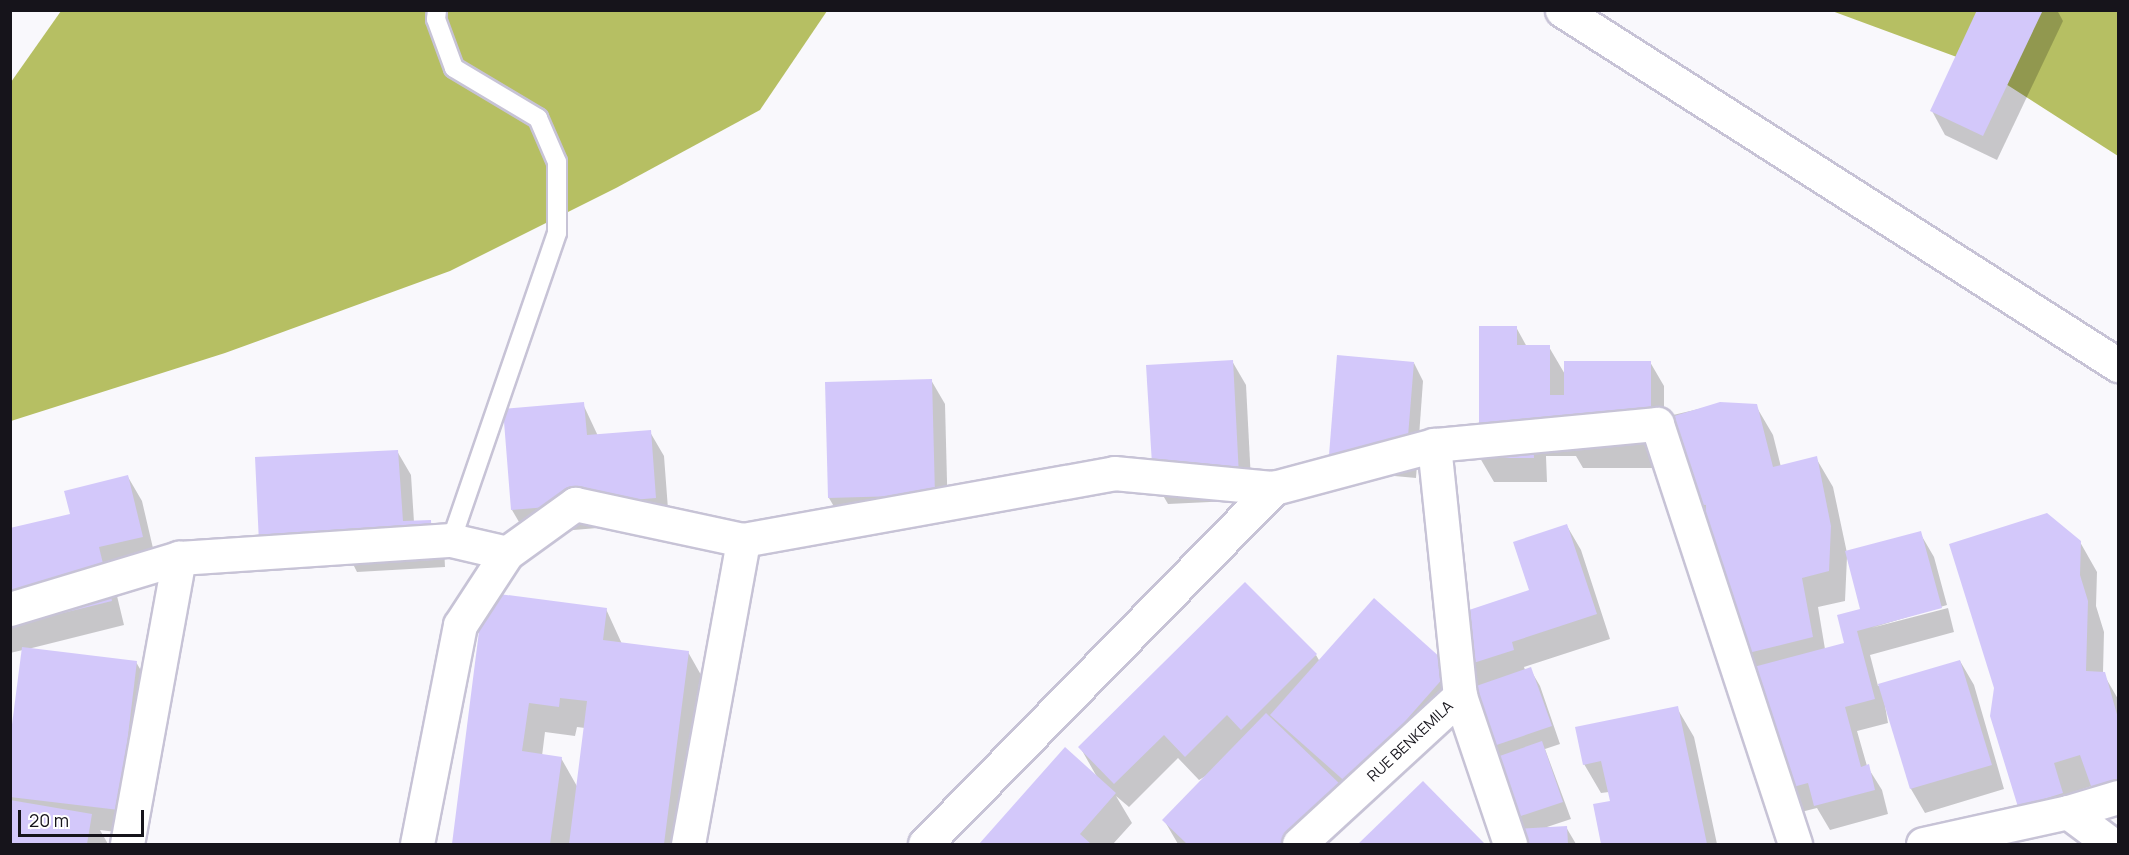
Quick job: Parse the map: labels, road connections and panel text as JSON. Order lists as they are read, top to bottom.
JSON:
{
  "streets": {
    "street": ["RUE BENKEMILA"]
  },
  "scale_bar": "20 m"
}
